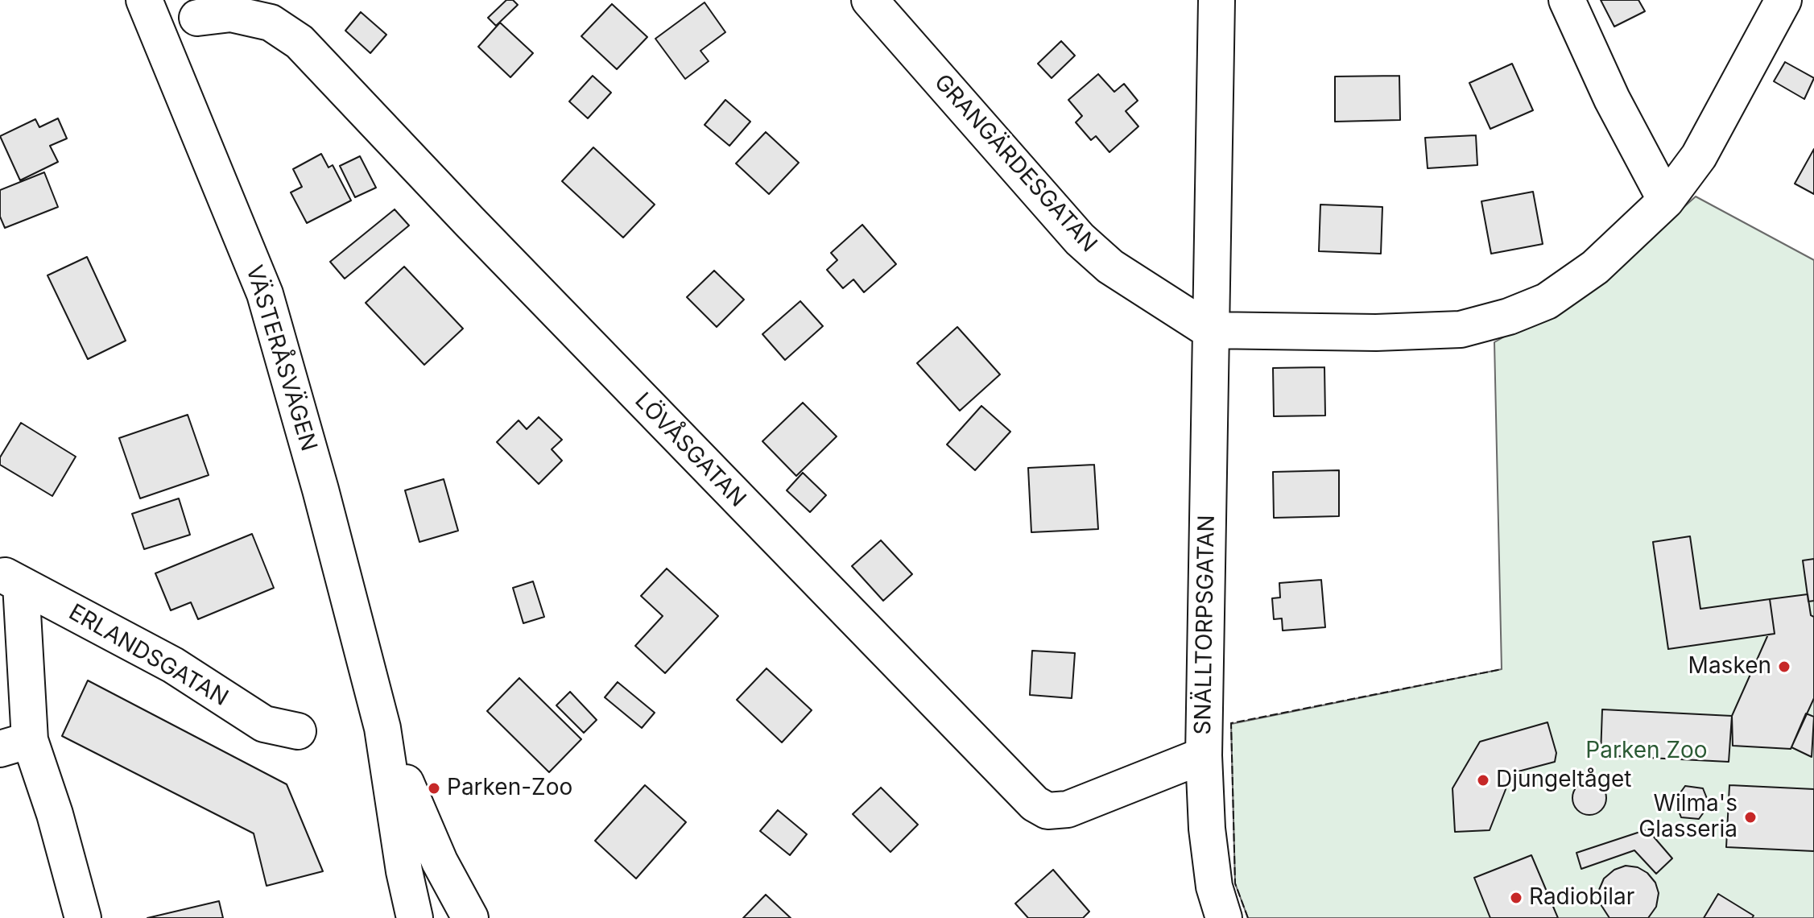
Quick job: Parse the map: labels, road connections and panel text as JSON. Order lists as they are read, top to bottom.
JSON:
{
  "streets": {
    "street": [
      "GRANGÄRDESGATAN",
      "VÄSTERÅSVÄGEN",
      "LÖVÅSGATAN",
      "SNÄLLTORPSGATAN",
      "ERLANDSGATAN"
    ]
  },
  "crossings": [
    ["GRANGÄRDESGATAN", "SNÄLLTORPSGATAN"],
    ["LÖVÅSGATAN", "SNÄLLTORPSGATAN"]
  ],
  "parks": ["Parken Zoo"],
  "places": [
    "Masken",
    "Djungeltåget",
    "Parken-Zoo",
    "Wilma's Glasseria",
    "Radiobilar"
  ]
}
